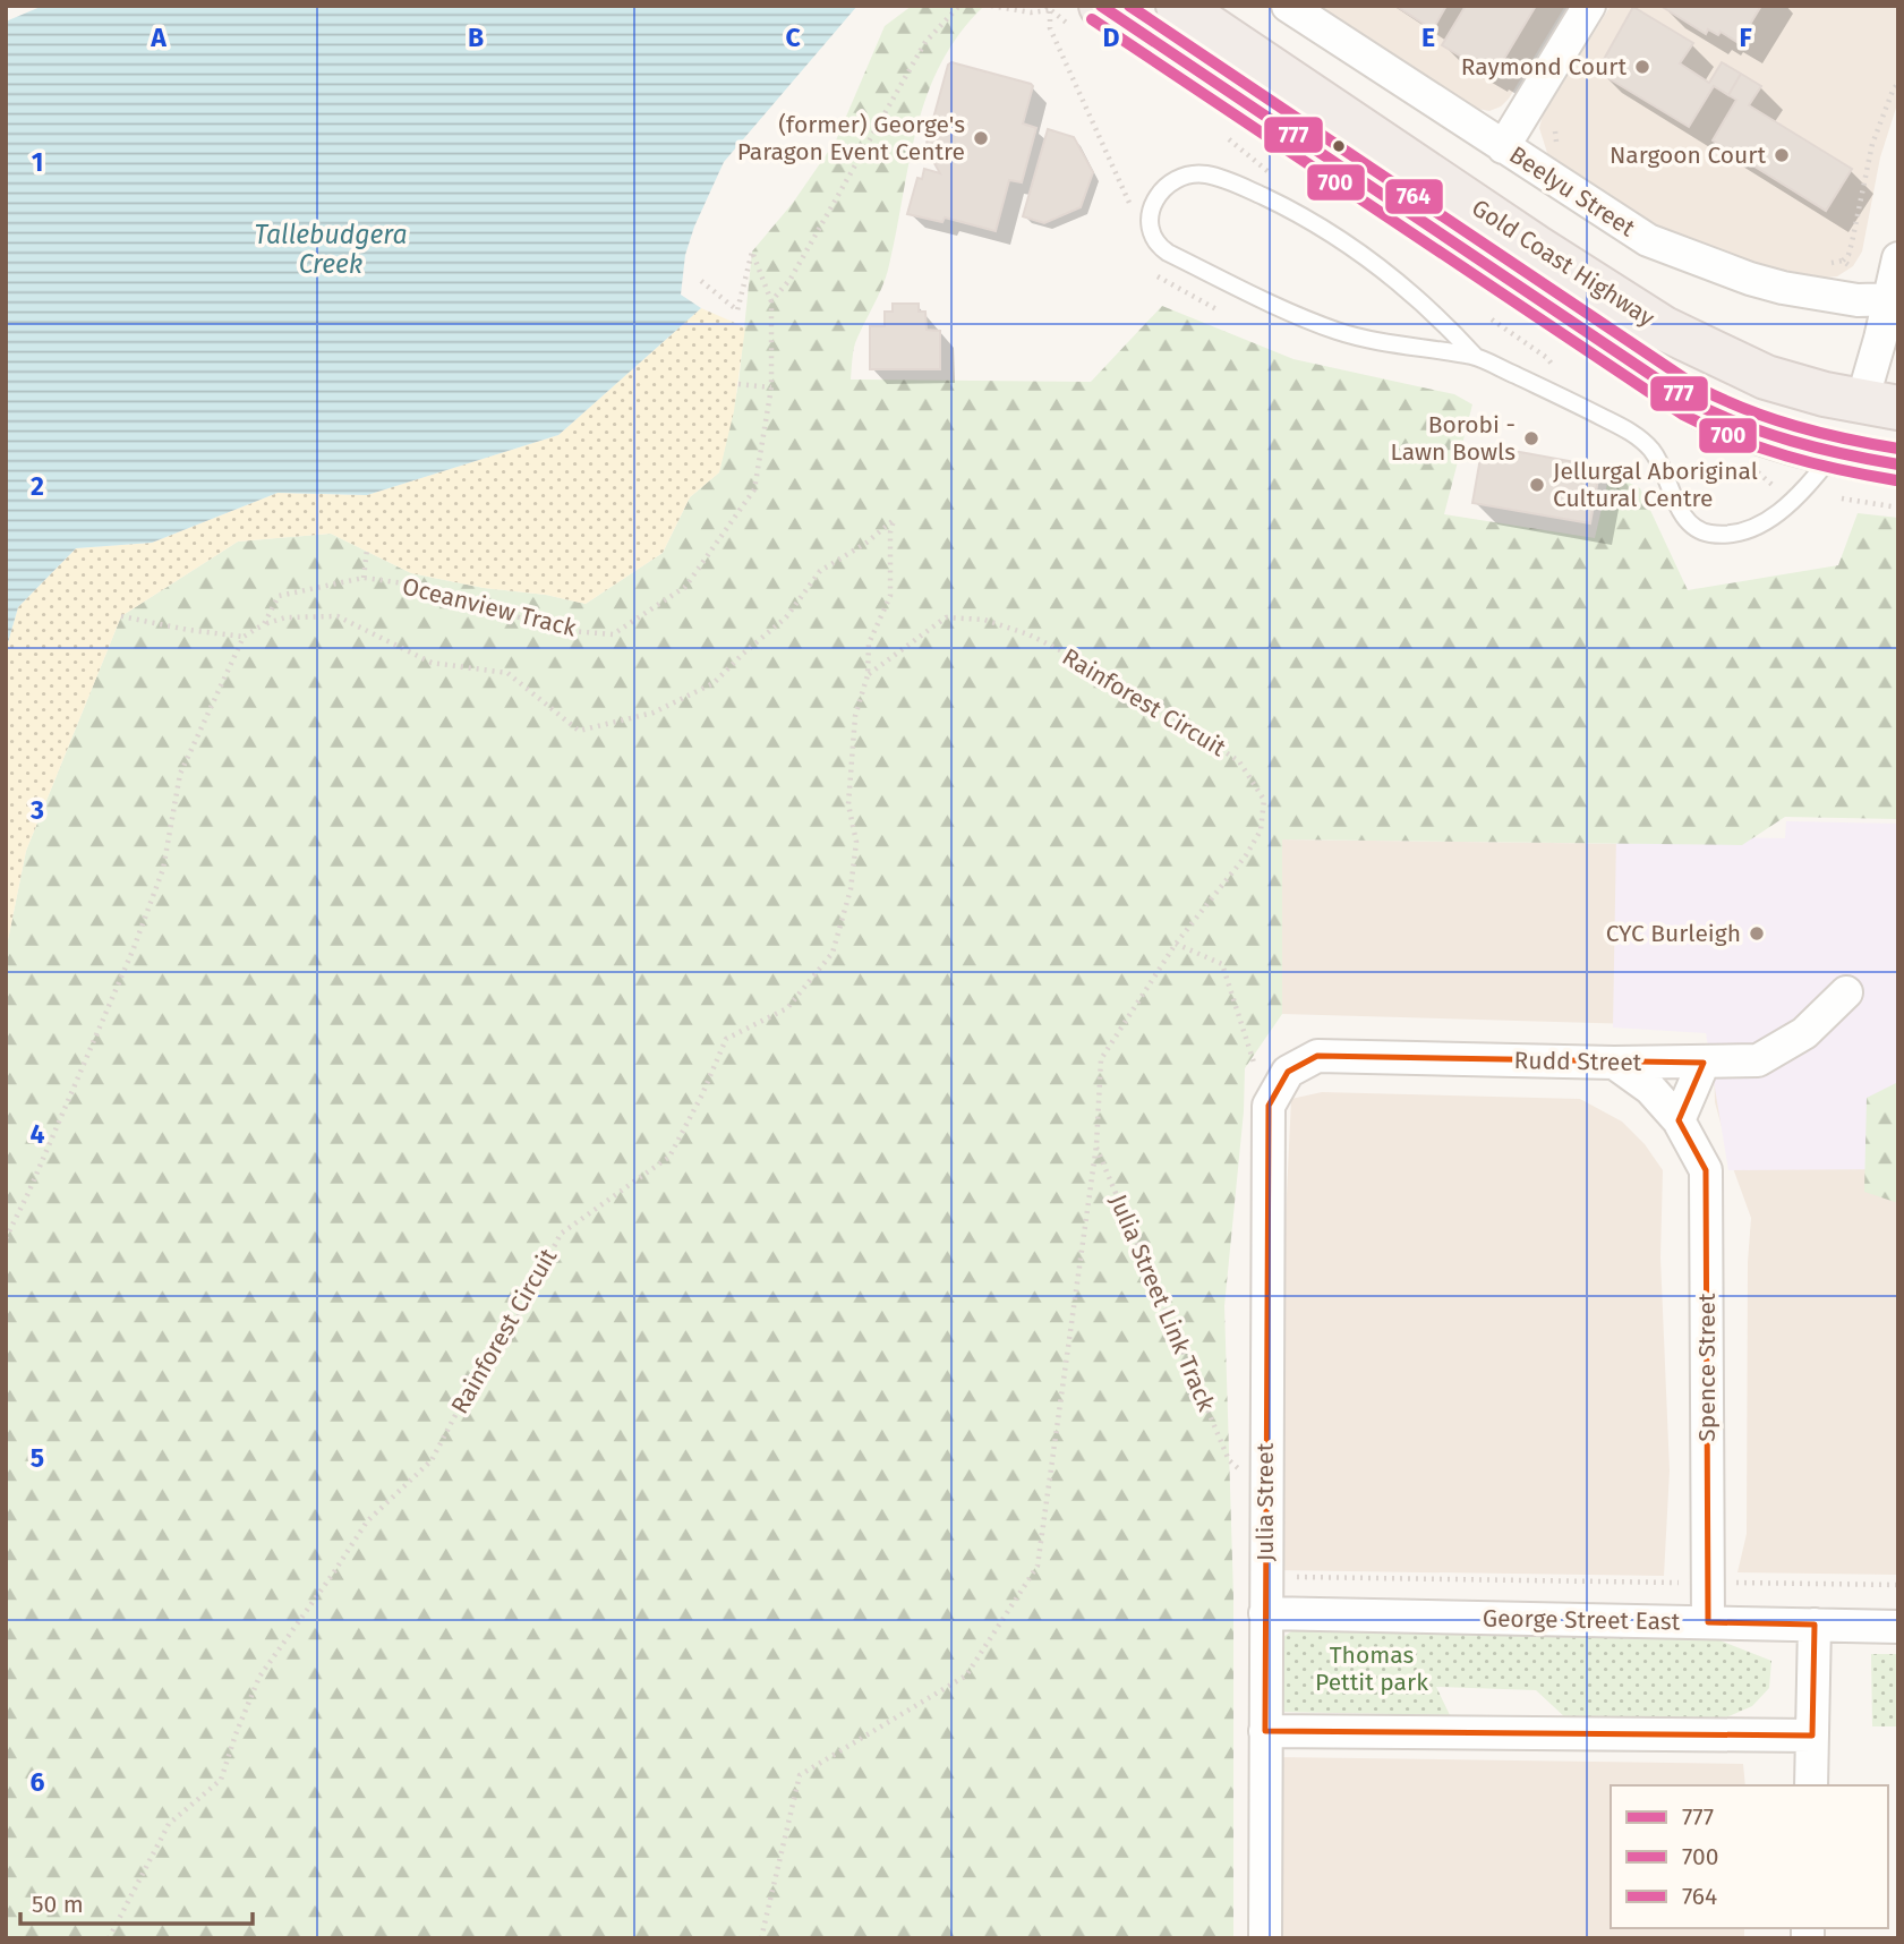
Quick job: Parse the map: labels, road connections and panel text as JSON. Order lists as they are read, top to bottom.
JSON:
{
  "streets": {
    "highway": ["Gold Coast Highway"],
    "street": [
      "Beelyu Street",
      "Rudd Street",
      "Spence Street",
      "Julia Street",
      "George Street East"
    ],
    "path": ["Oceanview Track", "Rainforest Circuit", "Julia Street Link Track"]
  },
  "crossings": [
    ["Rainforest Circuit", "Julia Street Link Track"],
    ["Rudd Street", "Spence Street"],
    ["Rudd Street", "Julia Street"],
    ["Spence Street", "George Street East"],
    ["Julia Street", "George Street East"]
  ],
  "water": ["Tallebudgera Creek"],
  "parks": ["Thomas Pettit park"],
  "places": [
    "Raymond Court",
    "(former) George's Paragon Event Centre",
    "Nargoon Court",
    "Borobi - Lawn Bowls",
    "Jellurgal Aboriginal Cultural Centre",
    "CYC Burleigh"
  ],
  "lines": ["transit line 777", "transit line 764", "transit line 700"],
  "legend": ["777", "700", "764"],
  "scale_bar": "50 m",
  "grid": {
    "columns": [
      "A",
      "B",
      "C",
      "D",
      "E",
      "F"
    ],
    "rows": [
      "1",
      "2",
      "3",
      "4",
      "5",
      "6"
    ]
  }
}
